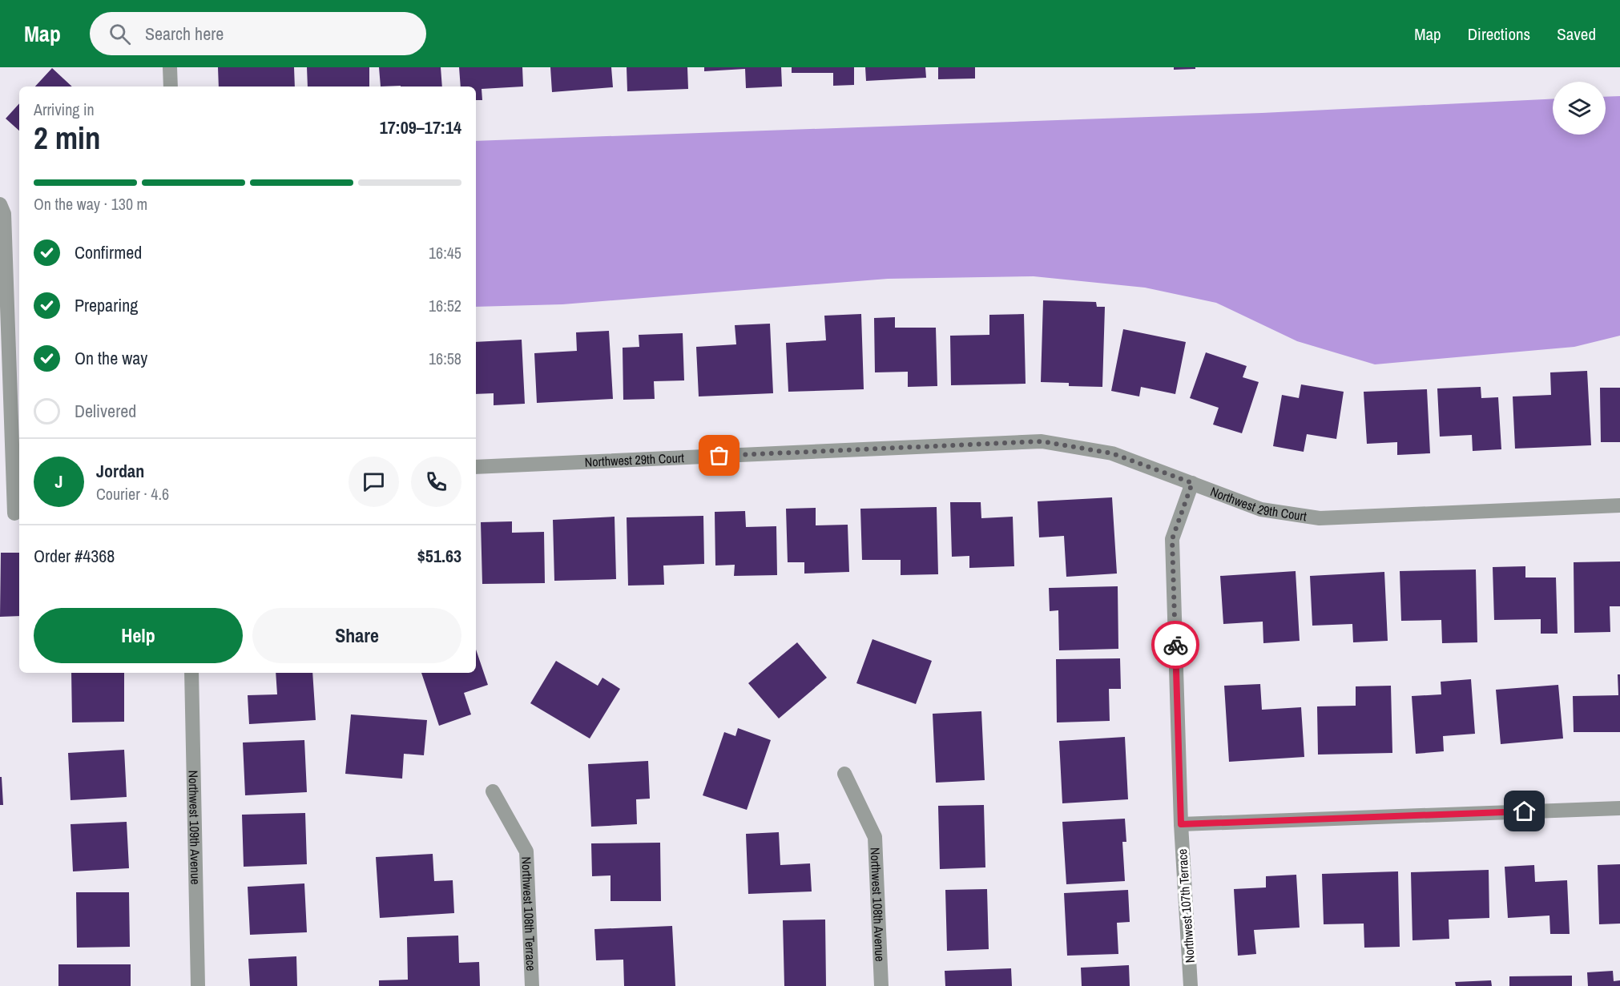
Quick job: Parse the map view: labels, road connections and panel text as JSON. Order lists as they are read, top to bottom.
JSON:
{
  "streets": {
    "street": [
      "Northwest 29th Court",
      "Northwest 109th Avenue",
      "Northwest 108th Avenue",
      "Northwest 107th Terrace",
      "Northwest 108th Terrace"
    ]
  },
  "crossings": [
    ["Northwest 29th Court", "Northwest 107th Terrace"]
  ],
  "page": {
    "header": "Map",
    "search": "Search here",
    "nav": ["Map", "Directions", "Saved"],
    "heading": ["2 min", "Arriving in", "17:09–17:14"],
    "panel": [
      "Jordan",
      "Courier · 4.6",
      "Order #4368",
      "$51.63"
    ],
    "bar": "On the way · 130 m",
    "list": [
      ["Confirmed", "16:45"],
      ["Preparing", "16:52"],
      ["On the way", "16:58"],
      "Delivered"
    ],
    "round": "J",
    "buttons": ["Help", "Share"]
  }
}
